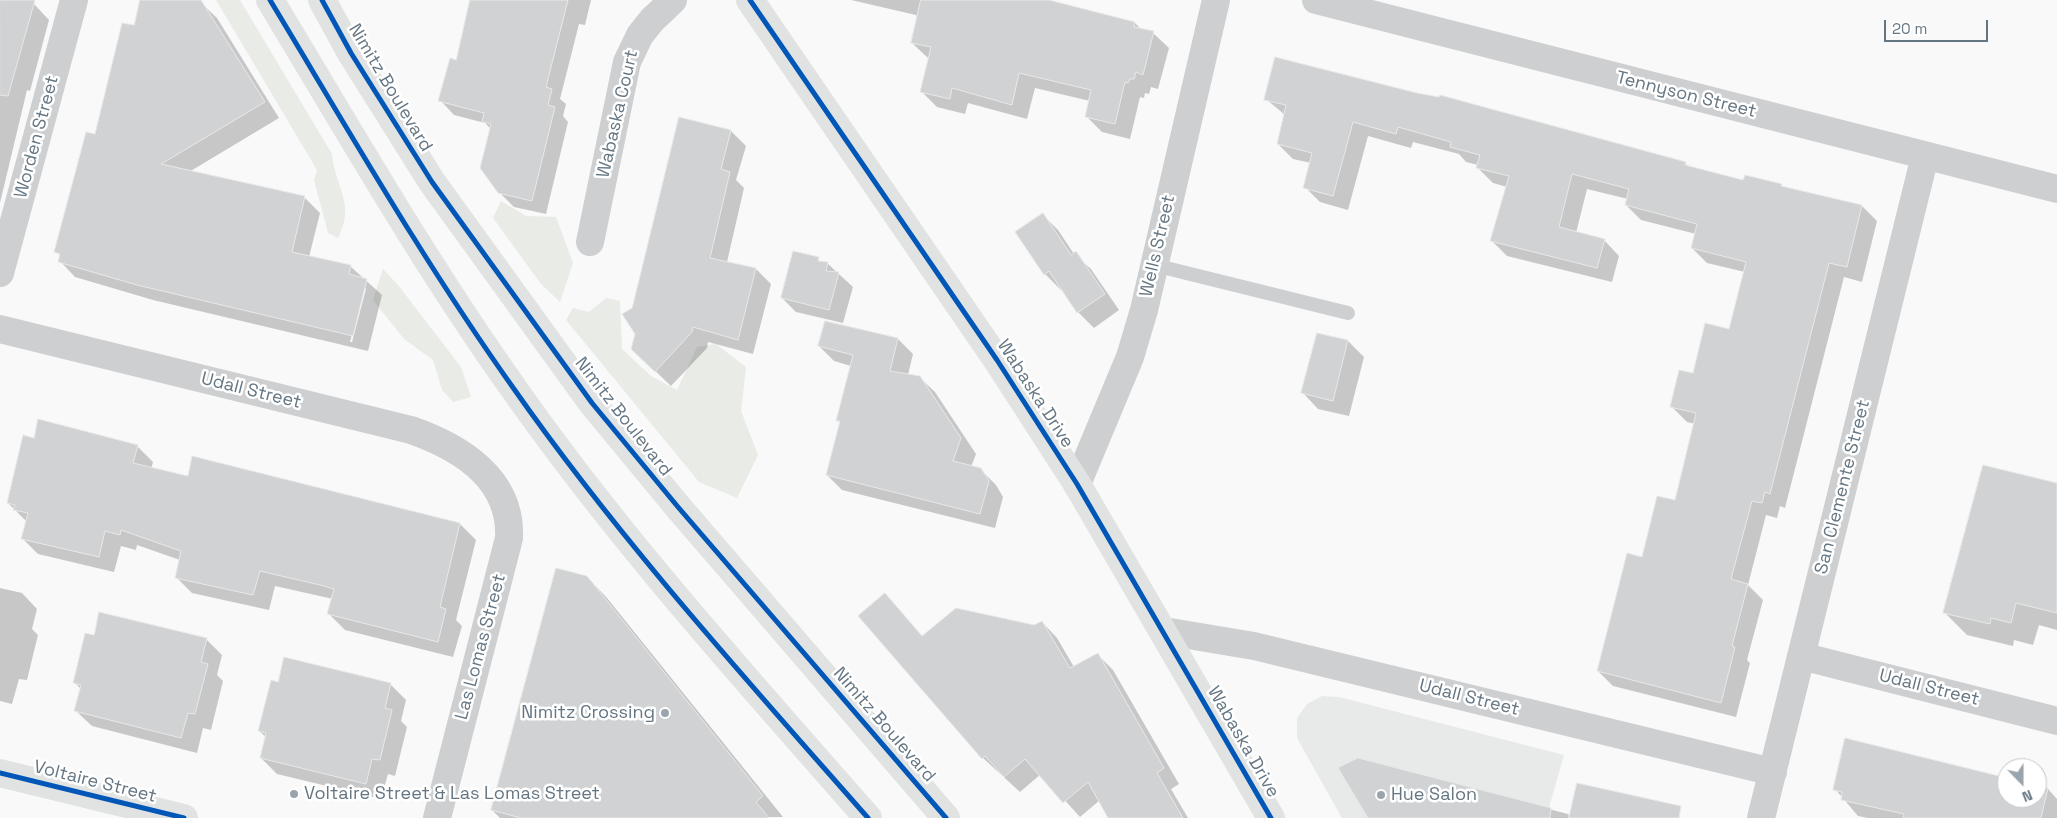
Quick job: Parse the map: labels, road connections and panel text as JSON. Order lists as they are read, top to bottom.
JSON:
{
  "streets": {
    "main road": ["Nimitz Boulevard", "Wabaska Drive", "Voltaire Street"],
    "street": [
      "Tennyson Street",
      "Wabaska Court",
      "Worden Street",
      "Wells Street",
      "Udall Street",
      "San Clemente Street",
      "Las Lomas Street"
    ]
  },
  "crossings": [
    ["Tennyson Street", "San Clemente Street"],
    ["Wells Street", "Wabaska Drive"],
    ["Udall Street", "Wabaska Drive"],
    ["Udall Street", "San Clemente Street"],
    ["Udall Street", "Las Lomas Street"]
  ],
  "places": ["Nimitz Crossing", "Voltaire Street & Las Lomas Street", "Hue Salon"],
  "scale_bar": "20 m",
  "north": "bottom"
}
